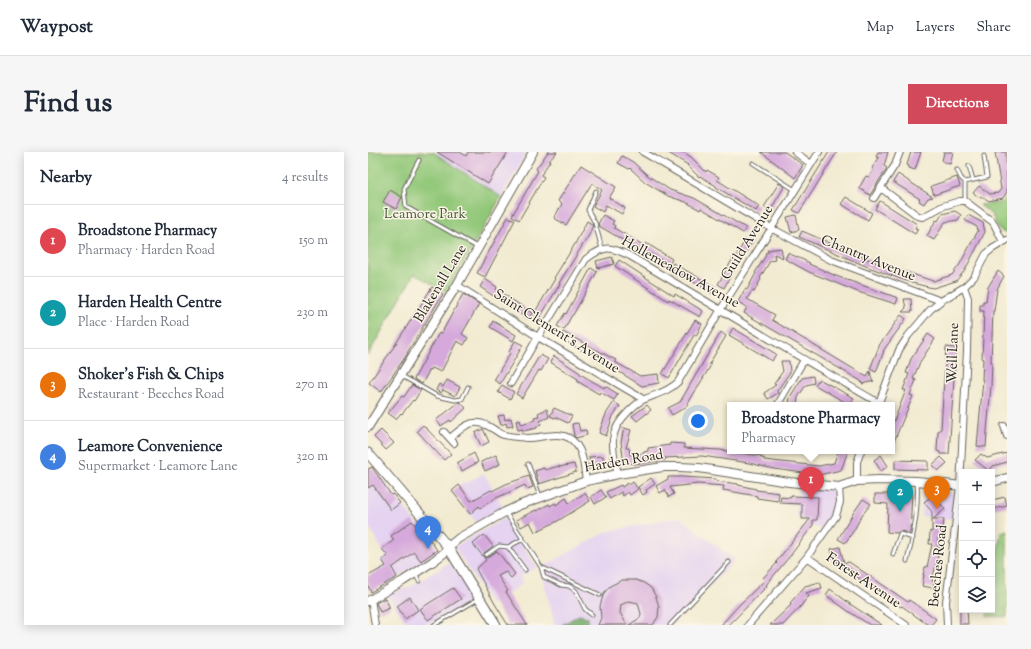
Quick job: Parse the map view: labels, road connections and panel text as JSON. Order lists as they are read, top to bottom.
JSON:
{
  "streets": {
    "street": [
      "Guild Avenue",
      "Chantry Avenue",
      "Hollemeadow Avenue",
      "Blakenall Lane",
      "Saint Clement's Avenue",
      "Well Lane",
      "Harden Road",
      "Beeches Road",
      "Forest Avenue"
    ]
  },
  "crossings": [
    ["Guild Avenue", "Chantry Avenue"],
    ["Guild Avenue", "Hollemeadow Avenue"],
    ["Guild Avenue", "Saint Clement's Avenue"],
    ["Guild Avenue", "Harden Road"],
    ["Hollemeadow Avenue", "Saint Clement's Avenue"],
    ["Blakenall Lane", "Saint Clement's Avenue"]
  ],
  "parks": ["Leamore Park"],
  "page": {
    "header": "Waypost",
    "nav": ["Map", "Layers", "Share"],
    "title": "Find us",
    "buttons": "Directions",
    "heading": ["Nearby", "4 results"],
    "list": [
      {
        "mark": "1",
        "name": "Broadstone Pharmacy",
        "note": "Pharmacy · Harden Road",
        "value": "150 m"
      },
      {
        "mark": "2",
        "name": "Harden Health Centre",
        "note": "Place · Harden Road",
        "value": "230 m"
      },
      {
        "mark": "3",
        "name": "Shoker's Fish & Chips",
        "note": "Restaurant · Beeches Road",
        "value": "270 m"
      },
      {
        "mark": "4",
        "name": "Leamore Convenience",
        "note": "Supermarket · Leamore Lane",
        "value": "320 m"
      }
    ],
    "popup": ["Broadstone Pharmacy", "Pharmacy"],
    "pins": [
      "1",
      "3",
      "2",
      "4"
    ],
    "map_buttons": ["+", "−"]
  }
}
